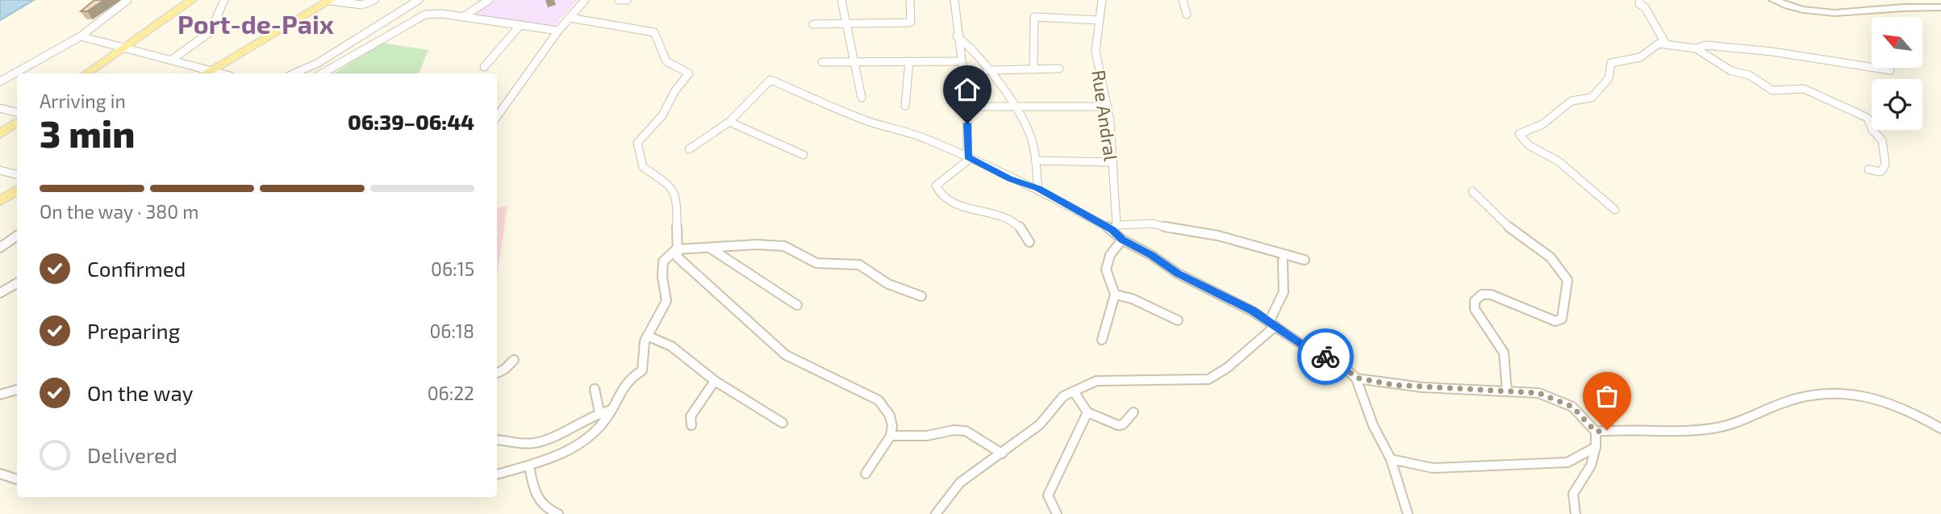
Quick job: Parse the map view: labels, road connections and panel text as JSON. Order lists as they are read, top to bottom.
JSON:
{
  "streets": {
    "street": ["Rue Andral"]
  },
  "districts": ["Port-de-Paix"],
  "north": "top left",
  "page": {
    "heading": ["3 min", "Arriving in", "06:39–06:44"],
    "bar": "On the way · 380 m",
    "list": [
      ["Confirmed", "06:15"],
      ["Preparing", "06:18"],
      ["On the way", "06:22"],
      "Delivered"
    ]
  }
}
